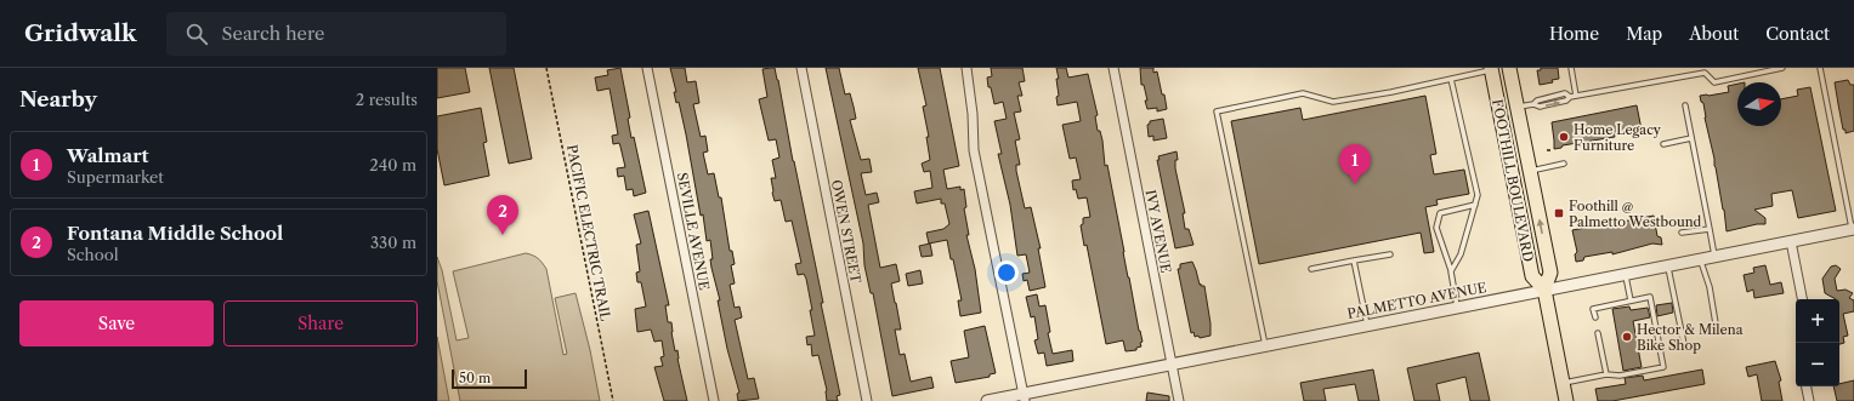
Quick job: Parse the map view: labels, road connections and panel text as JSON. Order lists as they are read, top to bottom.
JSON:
{
  "streets": {
    "main road": ["FOOTHILL BOULEVARD"],
    "street": [
      "SEVILLE AVENUE",
      "OWEN STREET",
      "IVY AVENUE",
      "PALMETTO AVENUE"
    ],
    "path": ["PACIFIC ELECTRIC TRAIL"]
  },
  "crossings": [
    ["FOOTHILL BOULEVARD", "PALMETTO AVENUE"],
    ["IVY AVENUE", "PALMETTO AVENUE"]
  ],
  "places": {
    "other": ["Home Legacy Furniture", "Hector & Milena Bike Shop"],
    "transit": ["Foothill @ Palmetto Westbound"]
  },
  "scale_bar": "50 m",
  "north": "right",
  "page": {
    "header": "Gridwalk",
    "search": "Search here",
    "nav": [
      "Home",
      "Map",
      "About",
      "Contact"
    ],
    "heading": ["Nearby", "2 results"],
    "list": [
      {
        "mark": "1",
        "name": "Walmart",
        "note": "Supermarket",
        "value": "240 m"
      },
      {
        "mark": "2",
        "name": "Fontana Middle School",
        "note": "School",
        "value": "330 m"
      }
    ],
    "pins": ["1", "2"],
    "buttons": ["Save", "Share"],
    "map_buttons": ["+", "−"],
    "scale": "50 m"
  }
}
